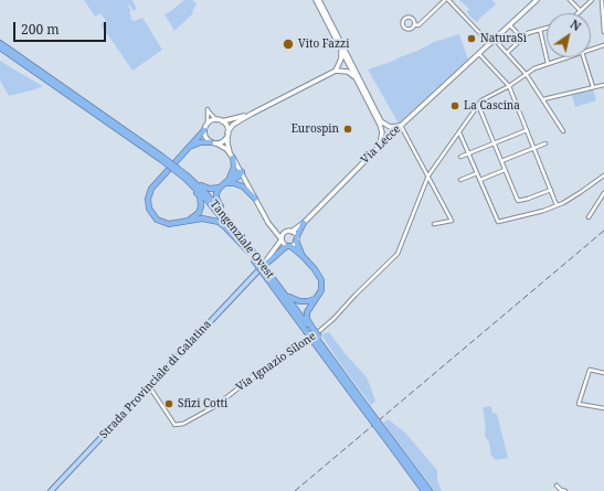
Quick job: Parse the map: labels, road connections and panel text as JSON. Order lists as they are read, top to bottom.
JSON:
{
  "streets": {
    "highway": ["Tangenziale Ovest"],
    "main road": ["Via Lecce", "Strada Provinciale di Galatina"],
    "street": ["Via Ignazio Silone"]
  },
  "crossings": [
    ["Via Ignazio Silone", "Strada Provinciale di Galatina"]
  ],
  "places": [
    "NaturaSì",
    "Vito Fazzi",
    "La Cascina",
    "Eurospin",
    "Sfizi Cotti"
  ],
  "scale_bar": "200 m",
  "north": "top right"
}
